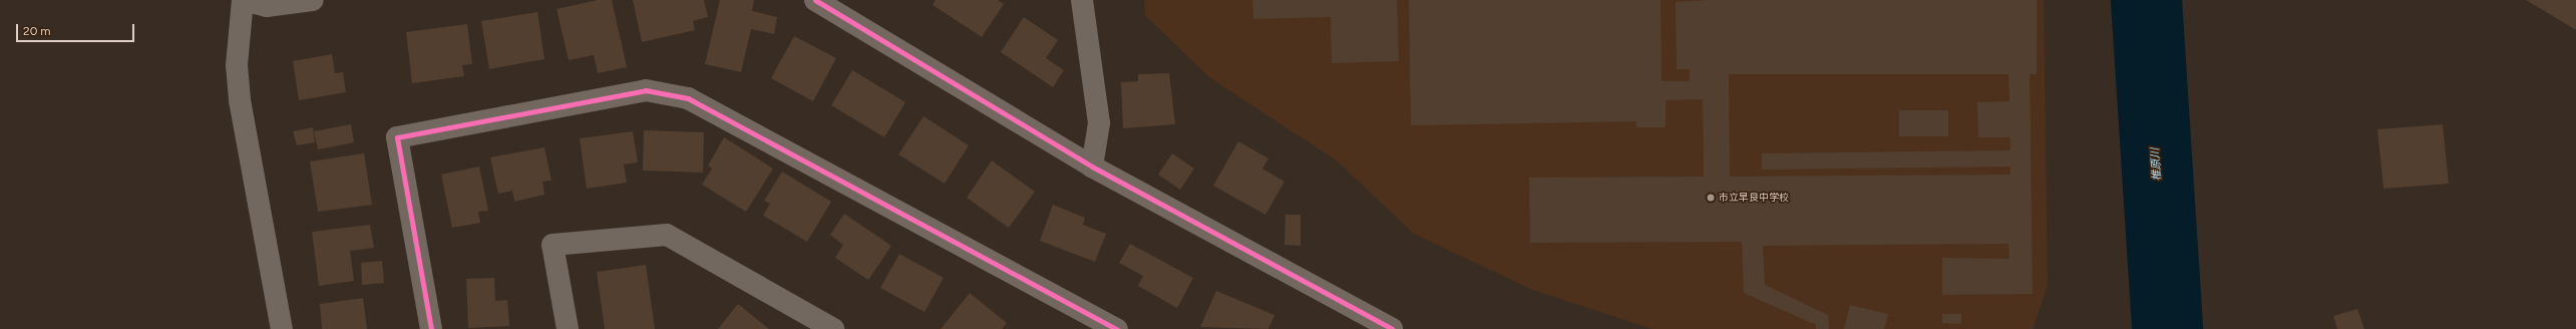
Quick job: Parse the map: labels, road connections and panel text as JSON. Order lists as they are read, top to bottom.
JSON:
{
  "water": ["椎原川"],
  "places": ["市立早良中学校"],
  "scale_bar": "20 m"
}
